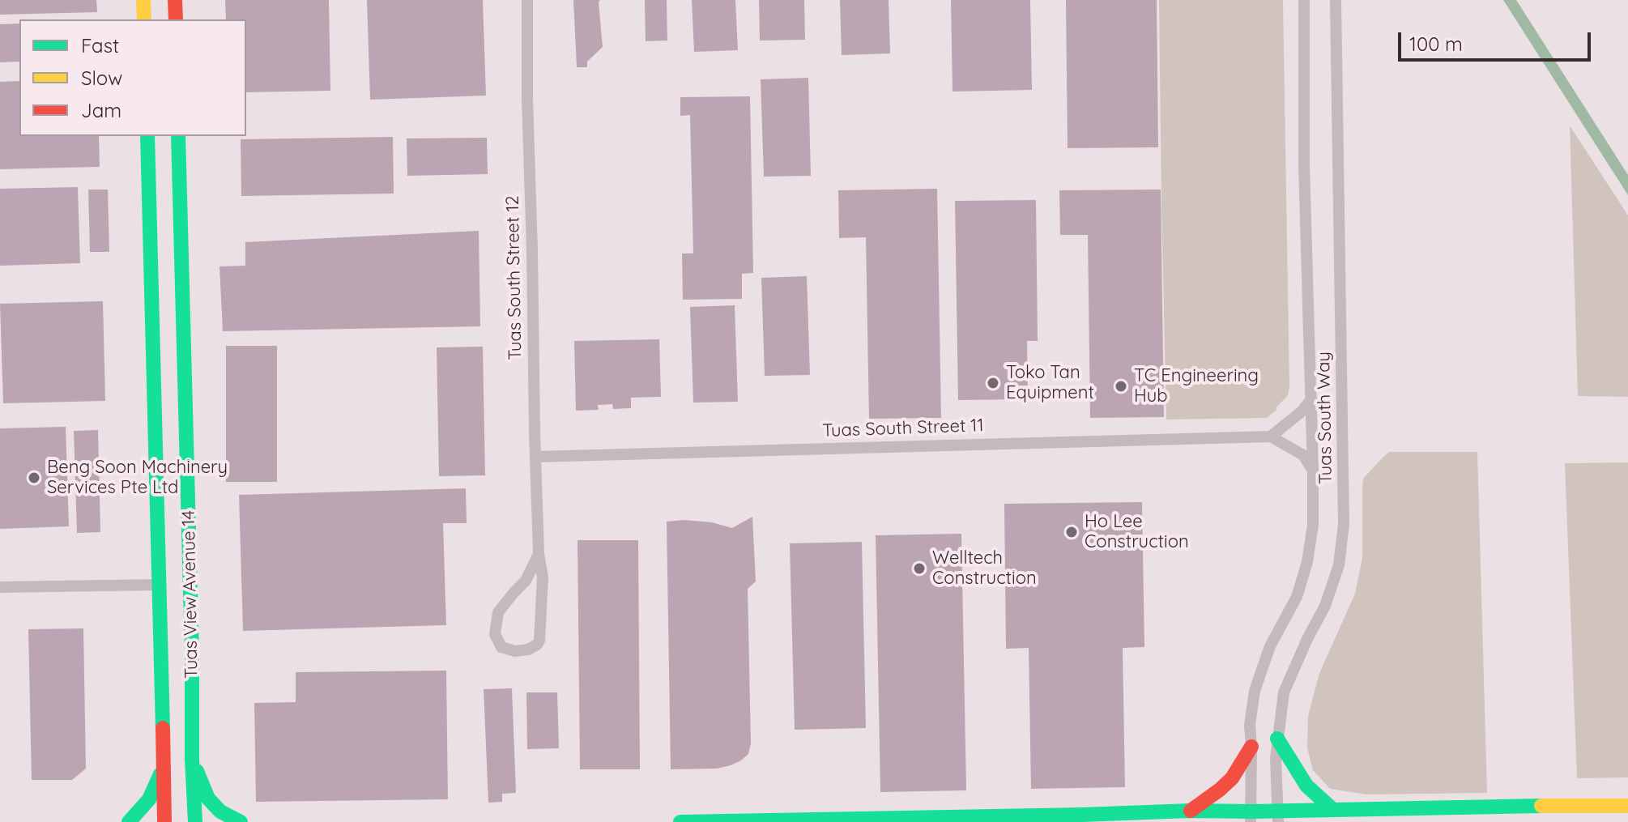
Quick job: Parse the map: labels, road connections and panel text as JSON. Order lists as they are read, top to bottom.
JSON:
{
  "streets": {
    "street": [
      "Tuas South Street 12",
      "Tuas South Way",
      "Tuas South Street 11",
      "Tuas View Avenue 14"
    ]
  },
  "crossings": [
    ["Tuas South Street 12", "Tuas South Street 11"]
  ],
  "places": [
    "Toko Tan Equipment",
    "TC Engineering Hub",
    "Beng Soon Machinery Services Pte Ltd",
    "Ho Lee Construction",
    "Welltech Construction"
  ],
  "legend": ["Fast", "Slow", "Jam"],
  "scale_bar": "100 m"
}
